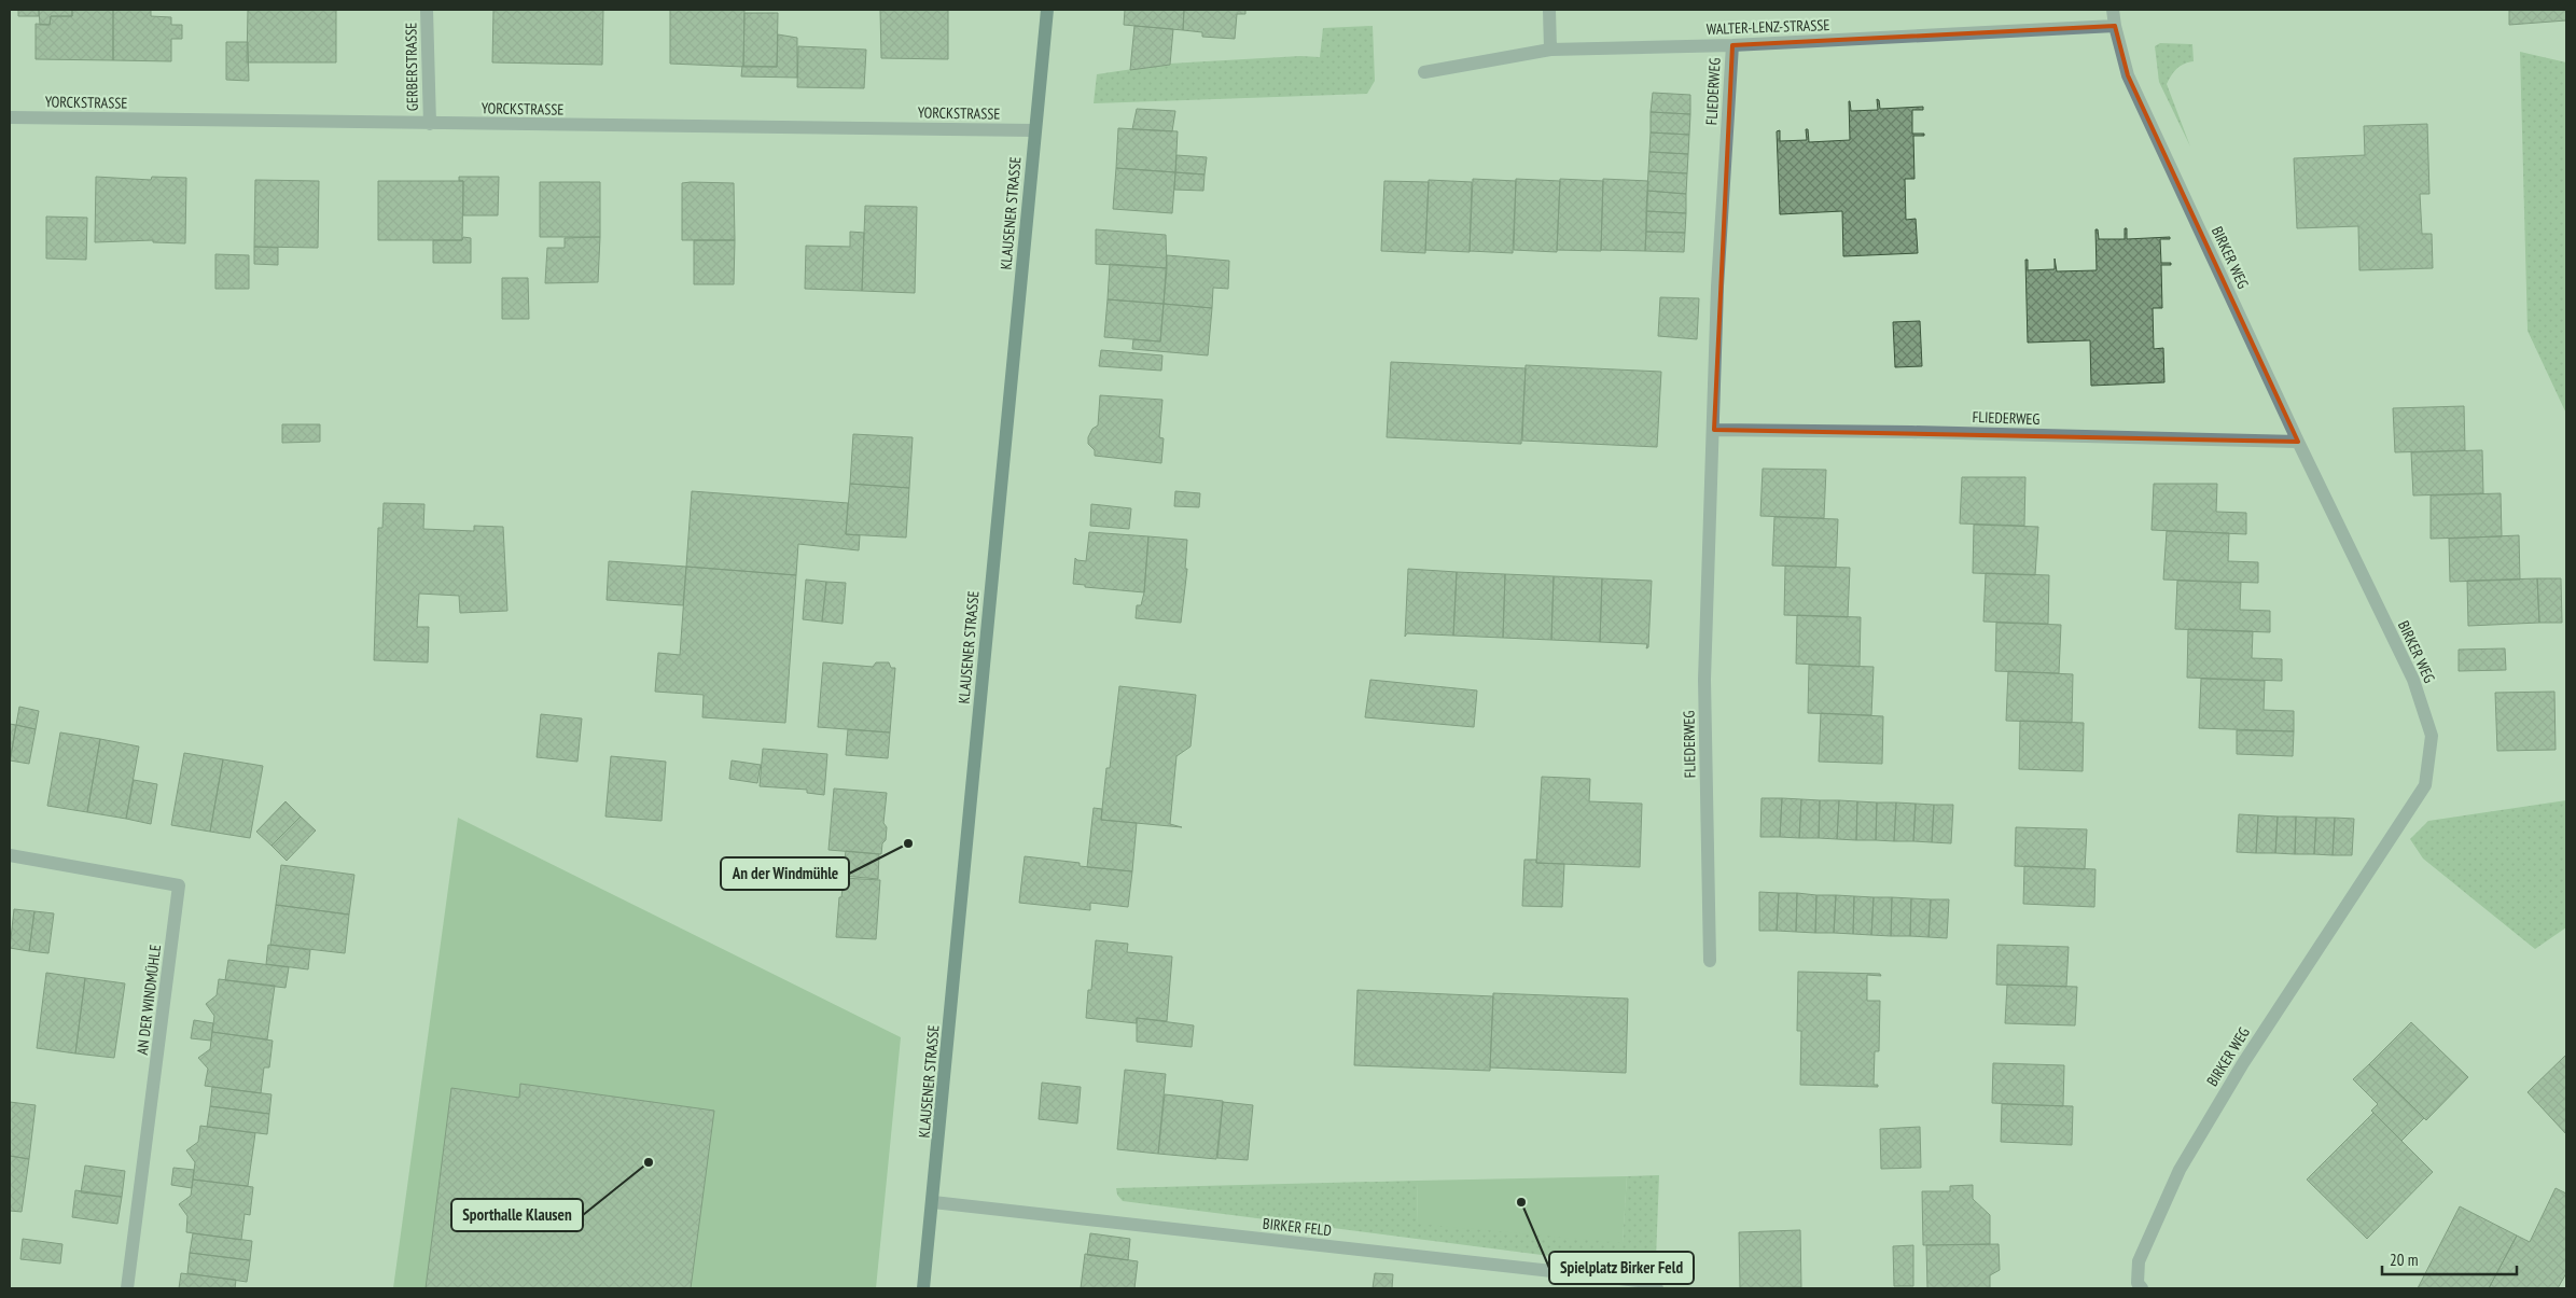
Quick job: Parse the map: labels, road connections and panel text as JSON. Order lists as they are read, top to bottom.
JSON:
{
  "streets": {
    "main road": ["KLAUSENER STRASSE"],
    "street": [
      "WALTER-LENZ-STRASSE",
      "GERBERSTRASSE",
      "FLIEDERWEG",
      "YORCKSTRASSE",
      "BIRKER WEG",
      "AN DER WINDMÜHLE",
      "BIRKER FELD"
    ]
  },
  "crossings": [
    ["WALTER-LENZ-STRASSE", "FLIEDERWEG"],
    ["WALTER-LENZ-STRASSE", "BIRKER WEG"],
    ["GERBERSTRASSE", "YORCKSTRASSE"],
    ["FLIEDERWEG", "BIRKER WEG"],
    ["YORCKSTRASSE", "KLAUSENER STRASSE"],
    ["KLAUSENER STRASSE", "BIRKER FELD"]
  ],
  "places": ["An der Windmühle", "Sporthalle Klausen", "Spielplatz Birker Feld"],
  "scale_bar": "20 m"
}
